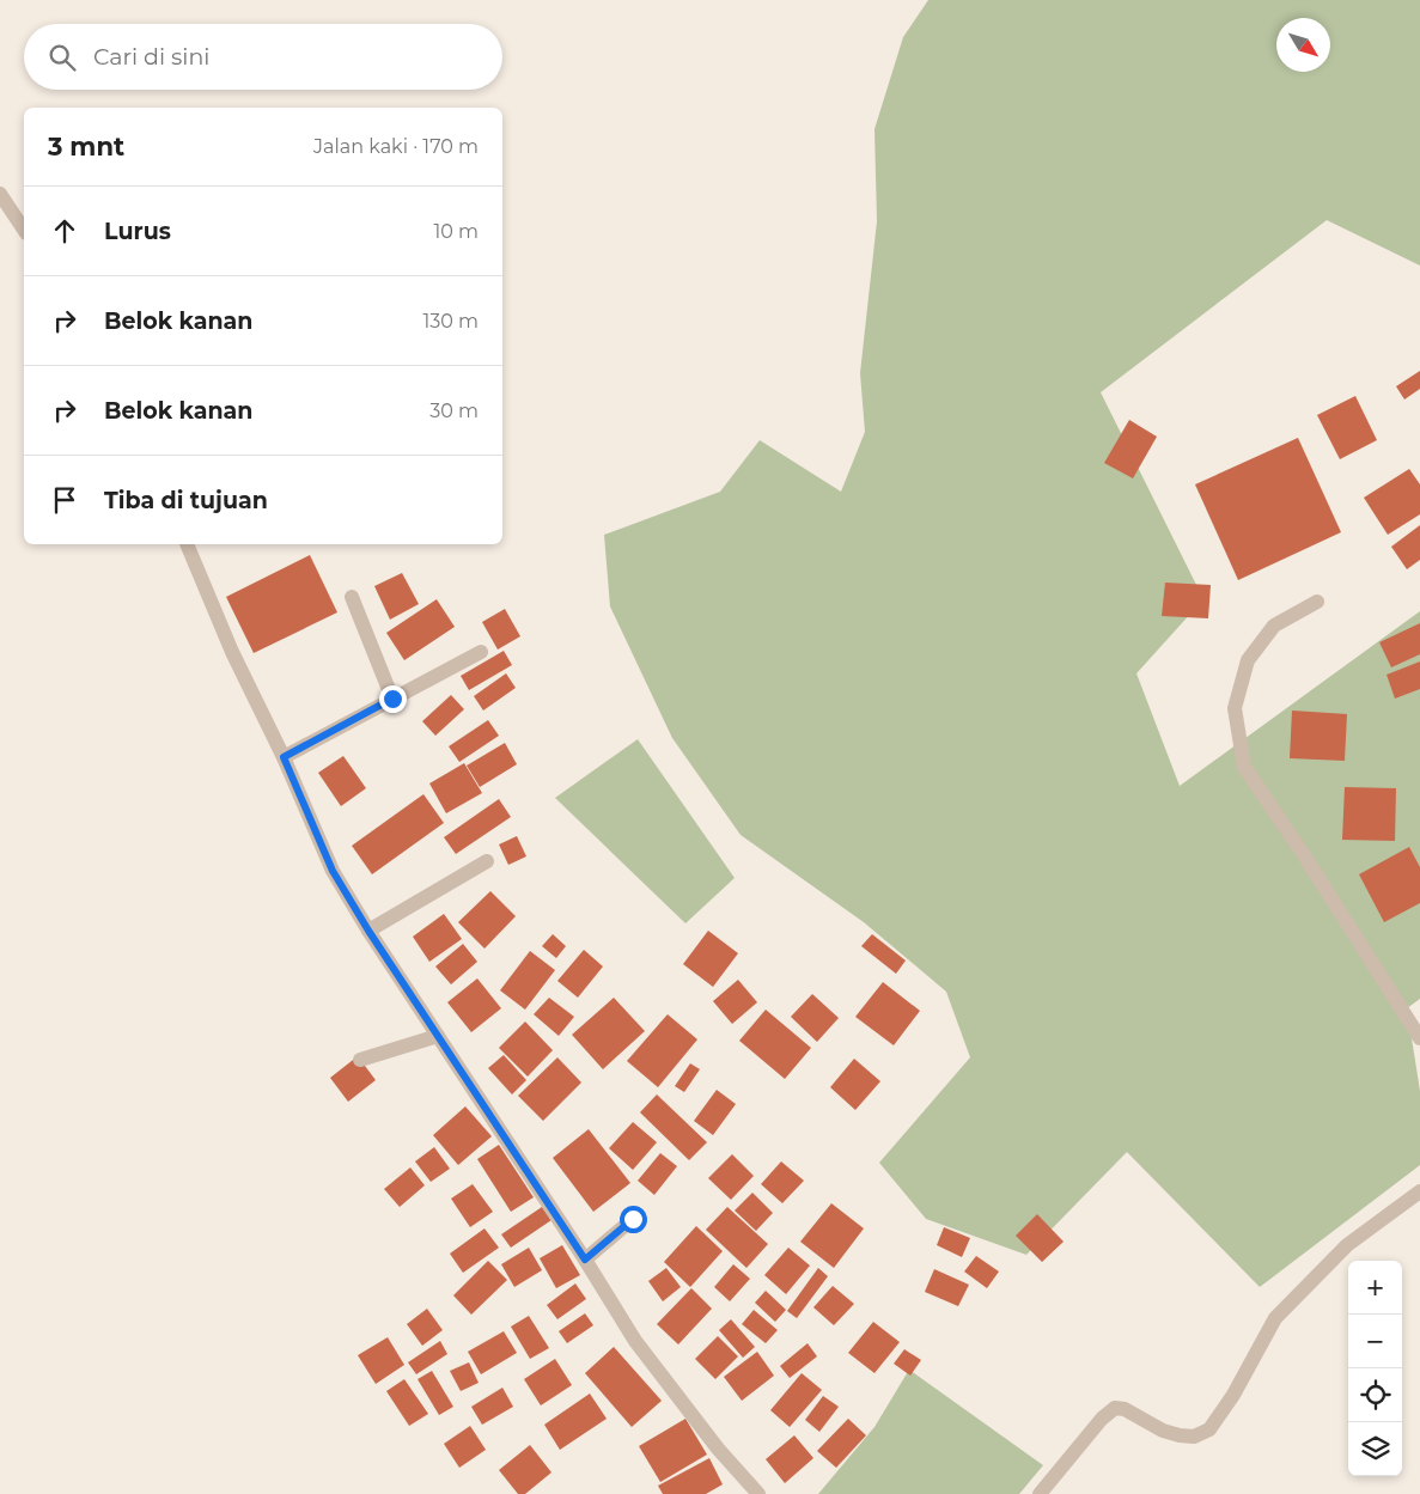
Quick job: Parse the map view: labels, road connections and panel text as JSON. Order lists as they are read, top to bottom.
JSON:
{
  "north": "bottom right",
  "page": {
    "search": "Cari di sini",
    "heading": ["3 mnt", "Jalan kaki · 170 m"],
    "list": [
      ["Lurus", "10 m"],
      ["Belok kanan", "130 m"],
      ["Belok kanan", "30 m"],
      "Tiba di tujuan"
    ],
    "map_buttons": ["+", "−"]
  }
}
